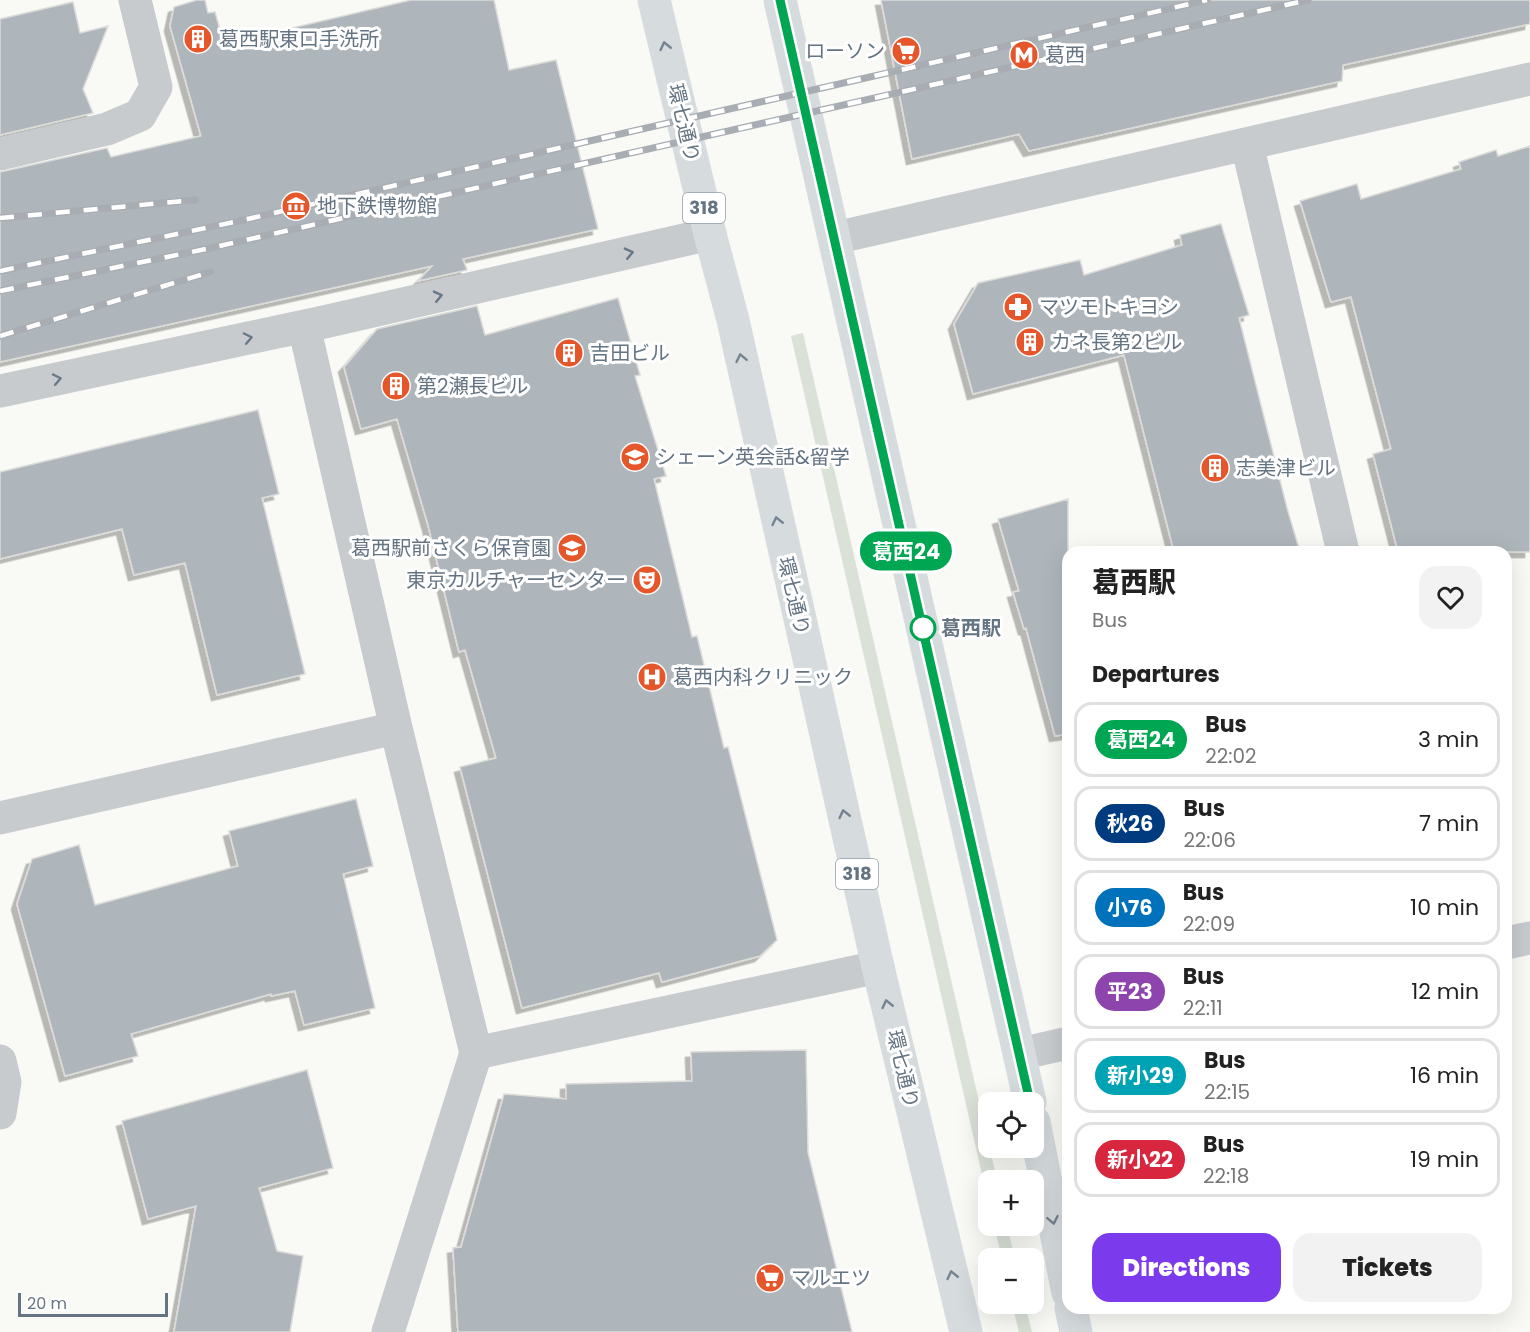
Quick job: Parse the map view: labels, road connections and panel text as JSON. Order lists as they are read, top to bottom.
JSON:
{
  "streets": {
    "main road": ["環七通り", "318"]
  },
  "places": {
    "building": [
      "葛西駅東口手洗所",
      "カネ長第2ビル",
      "吉田ビル",
      "第2瀬長ビル",
      "志美津ビル"
    ],
    "supermarket": ["ローソン", "マルエツ"],
    "metro station": ["葛西"],
    "museum": ["地下鉄博物館"],
    "pharmacy": ["マツモトキヨシ"],
    "school or university": ["シェーン英会話&留学", "葛西駅前さくら保育園"],
    "theatre": ["東京カルチャーセンター"],
    "other": ["葛西駅"],
    "hospital": ["葛西内科クリニック"]
  },
  "lines": ["bus line 葛西24"],
  "scale_bar": "20 m",
  "page": {
    "on_map": "葛西24",
    "heading": [
      ["葛西駅", "Bus"],
      "Departures"
    ],
    "list": [
      {
        "mark": "葛西24",
        "name": "Bus",
        "note": "22:02",
        "value": "3 min"
      },
      {
        "mark": "秋26",
        "name": "Bus",
        "note": "22:06",
        "value": "7 min"
      },
      {
        "mark": "小76",
        "name": "Bus",
        "note": "22:09",
        "value": "10 min"
      },
      {
        "mark": "平23",
        "name": "Bus",
        "note": "22:11",
        "value": "12 min"
      },
      {
        "mark": "新小29",
        "name": "Bus",
        "note": "22:15",
        "value": "16 min"
      },
      {
        "mark": "新小22",
        "name": "Bus",
        "note": "22:18",
        "value": "19 min"
      }
    ],
    "map_buttons": ["+", "−"],
    "buttons": ["Directions", "Tickets"],
    "scale": "20 m"
  }
}
